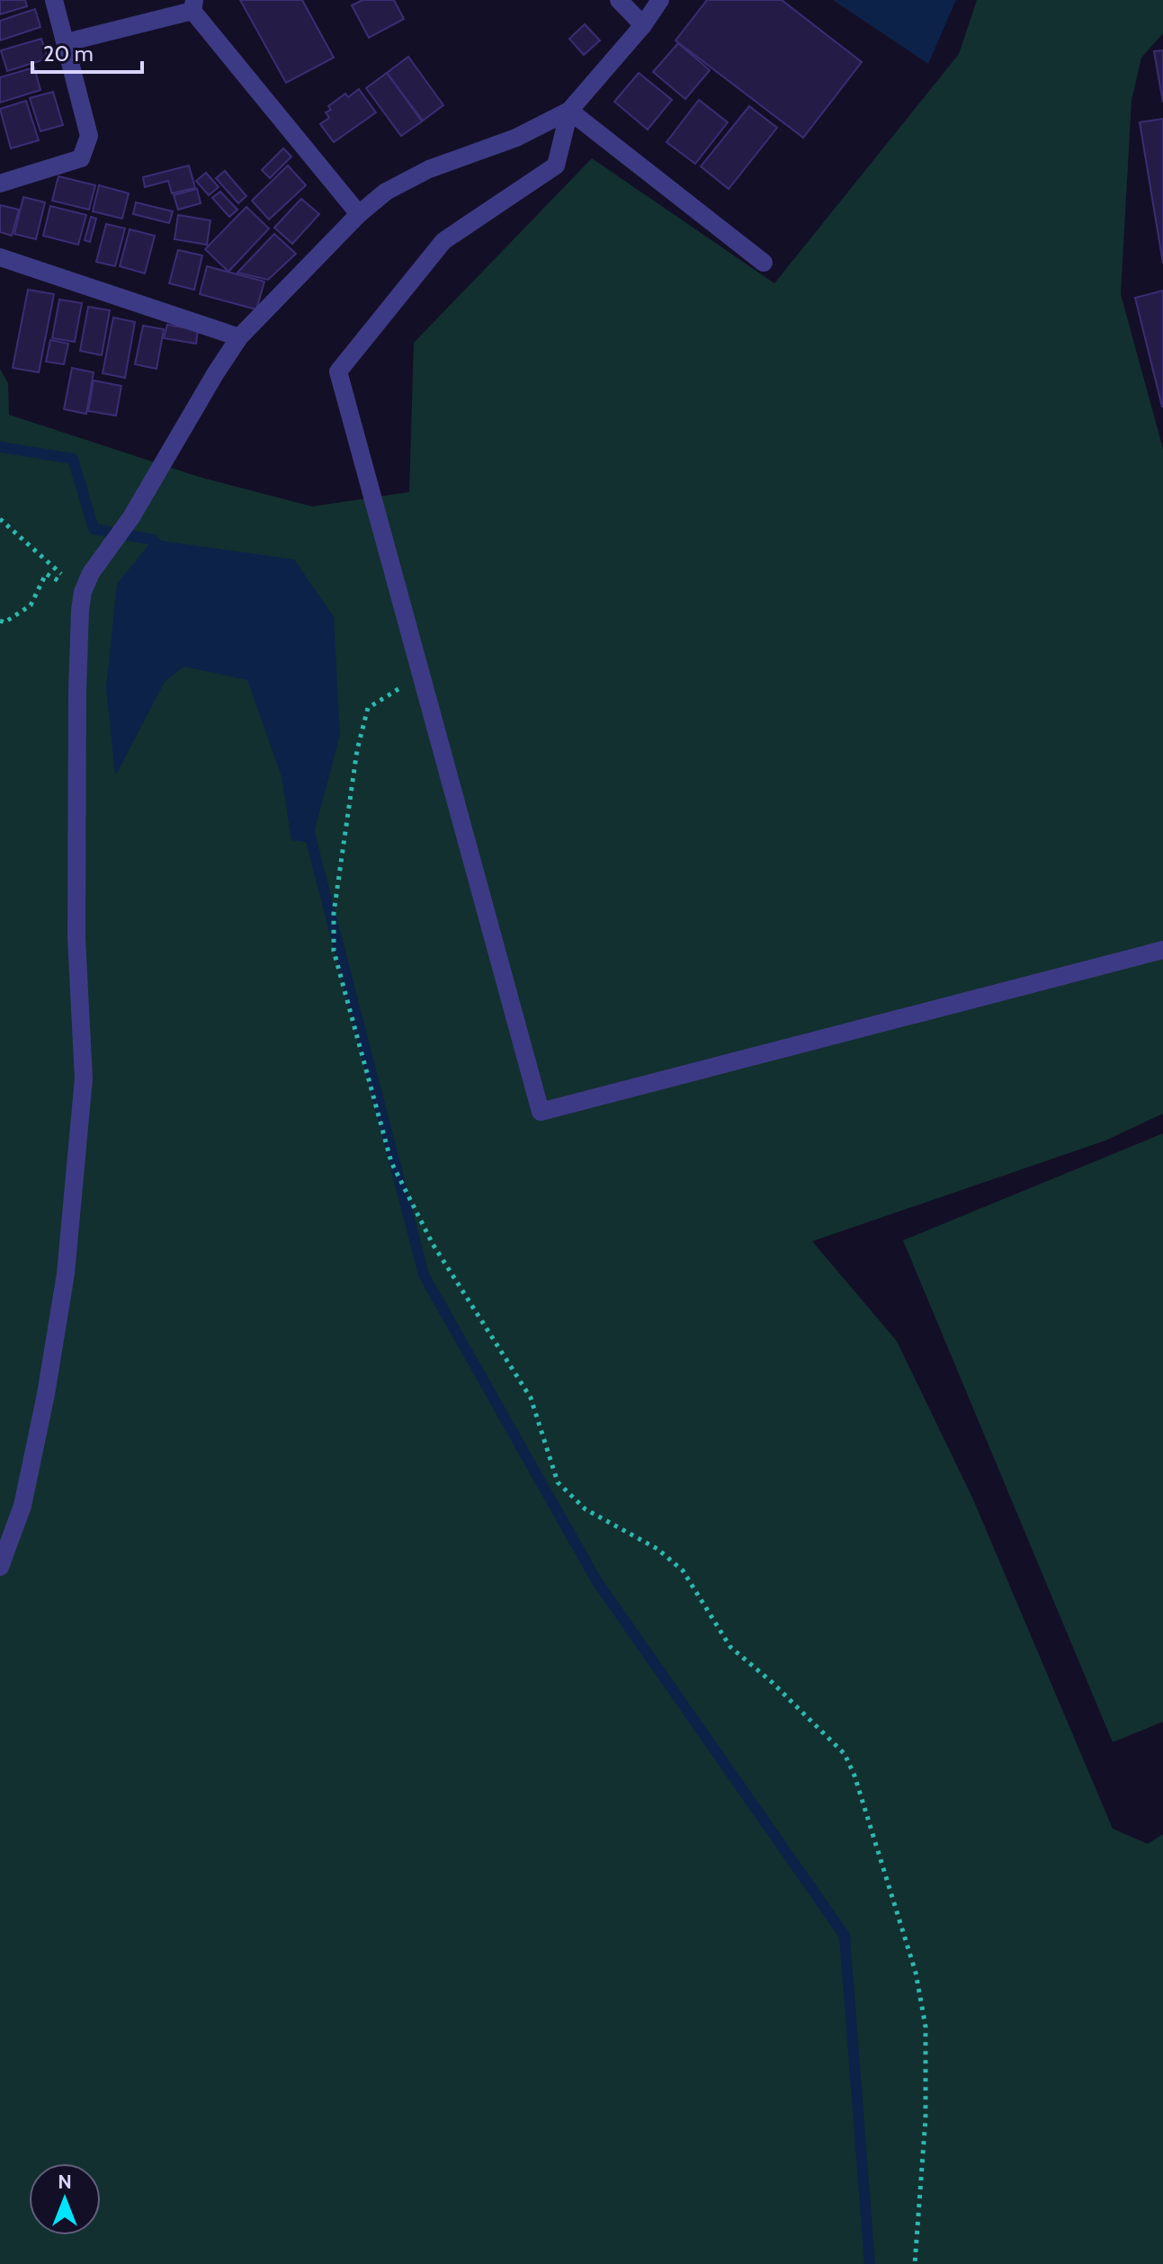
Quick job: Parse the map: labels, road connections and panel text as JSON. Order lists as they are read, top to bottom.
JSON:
{
  "scale_bar": "20 m",
  "north": "top"
}
